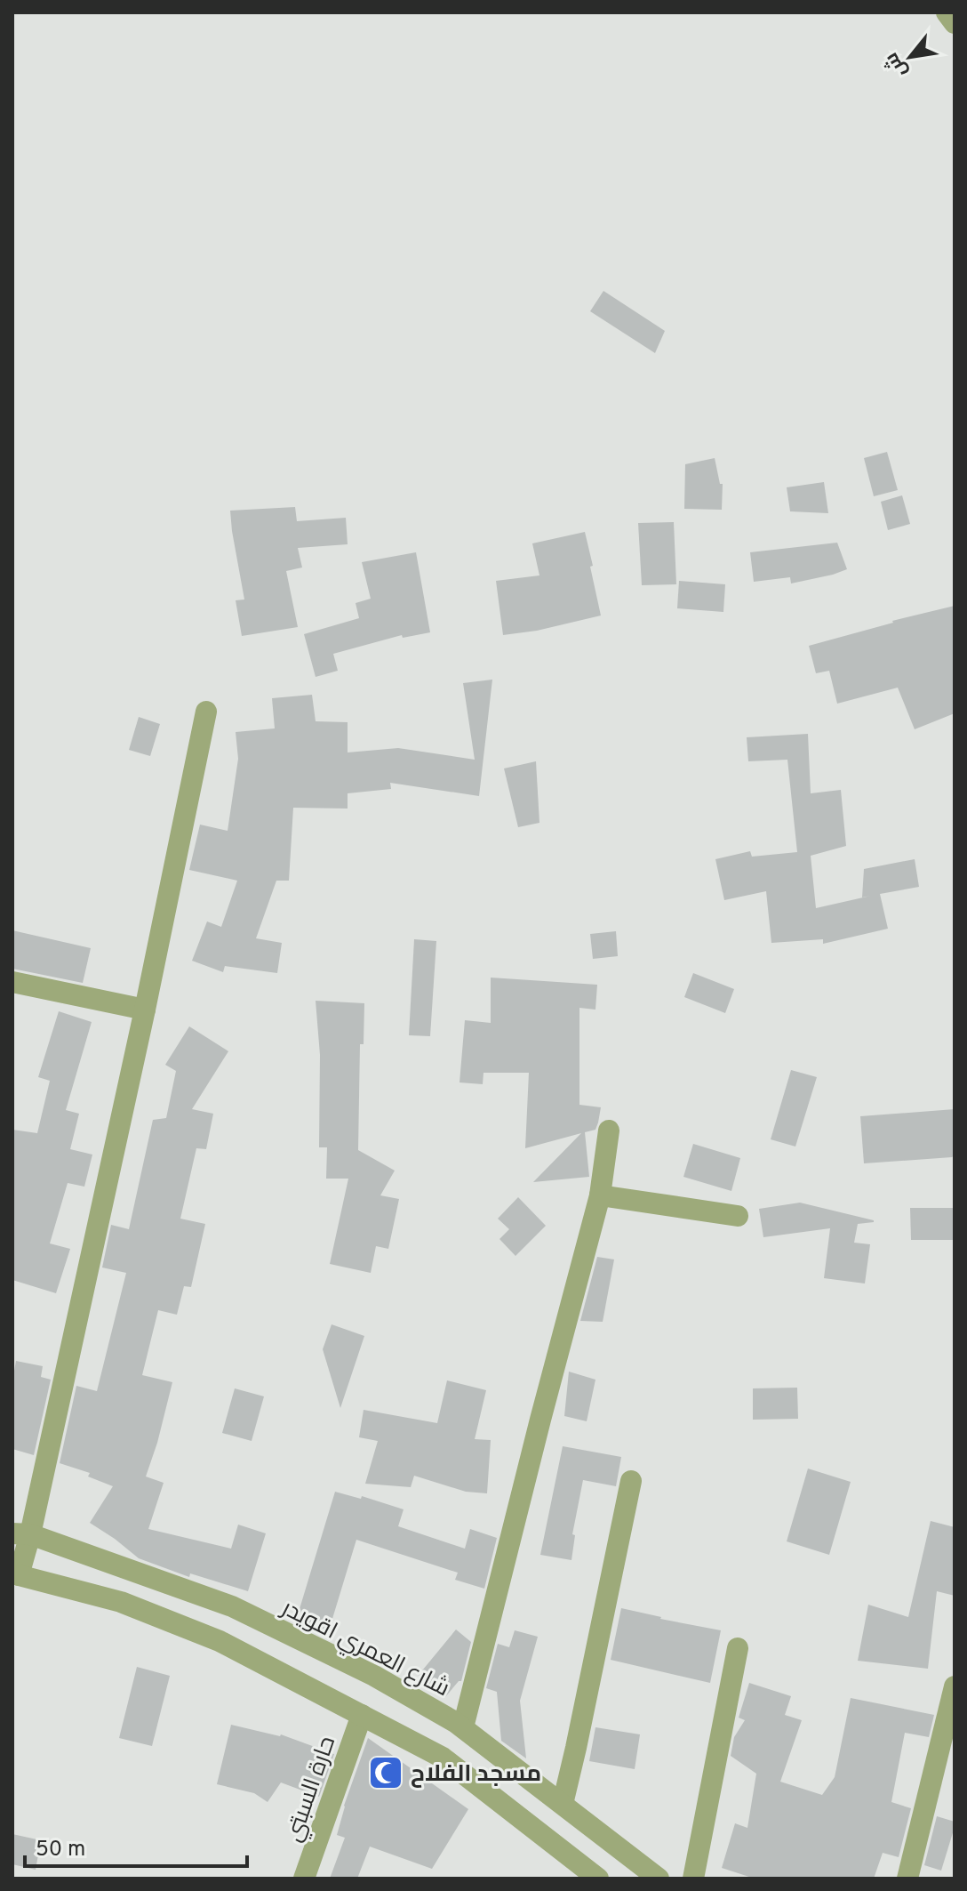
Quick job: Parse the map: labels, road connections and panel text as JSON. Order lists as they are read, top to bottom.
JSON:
{
  "streets": {
    "street": ["شارع العمري اقويدر", "حارة السبتي"]
  },
  "places": {
    "mosque": ["مسجد الفلاح"]
  },
  "scale_bar": "50 m",
  "north": "bottom left"
}
